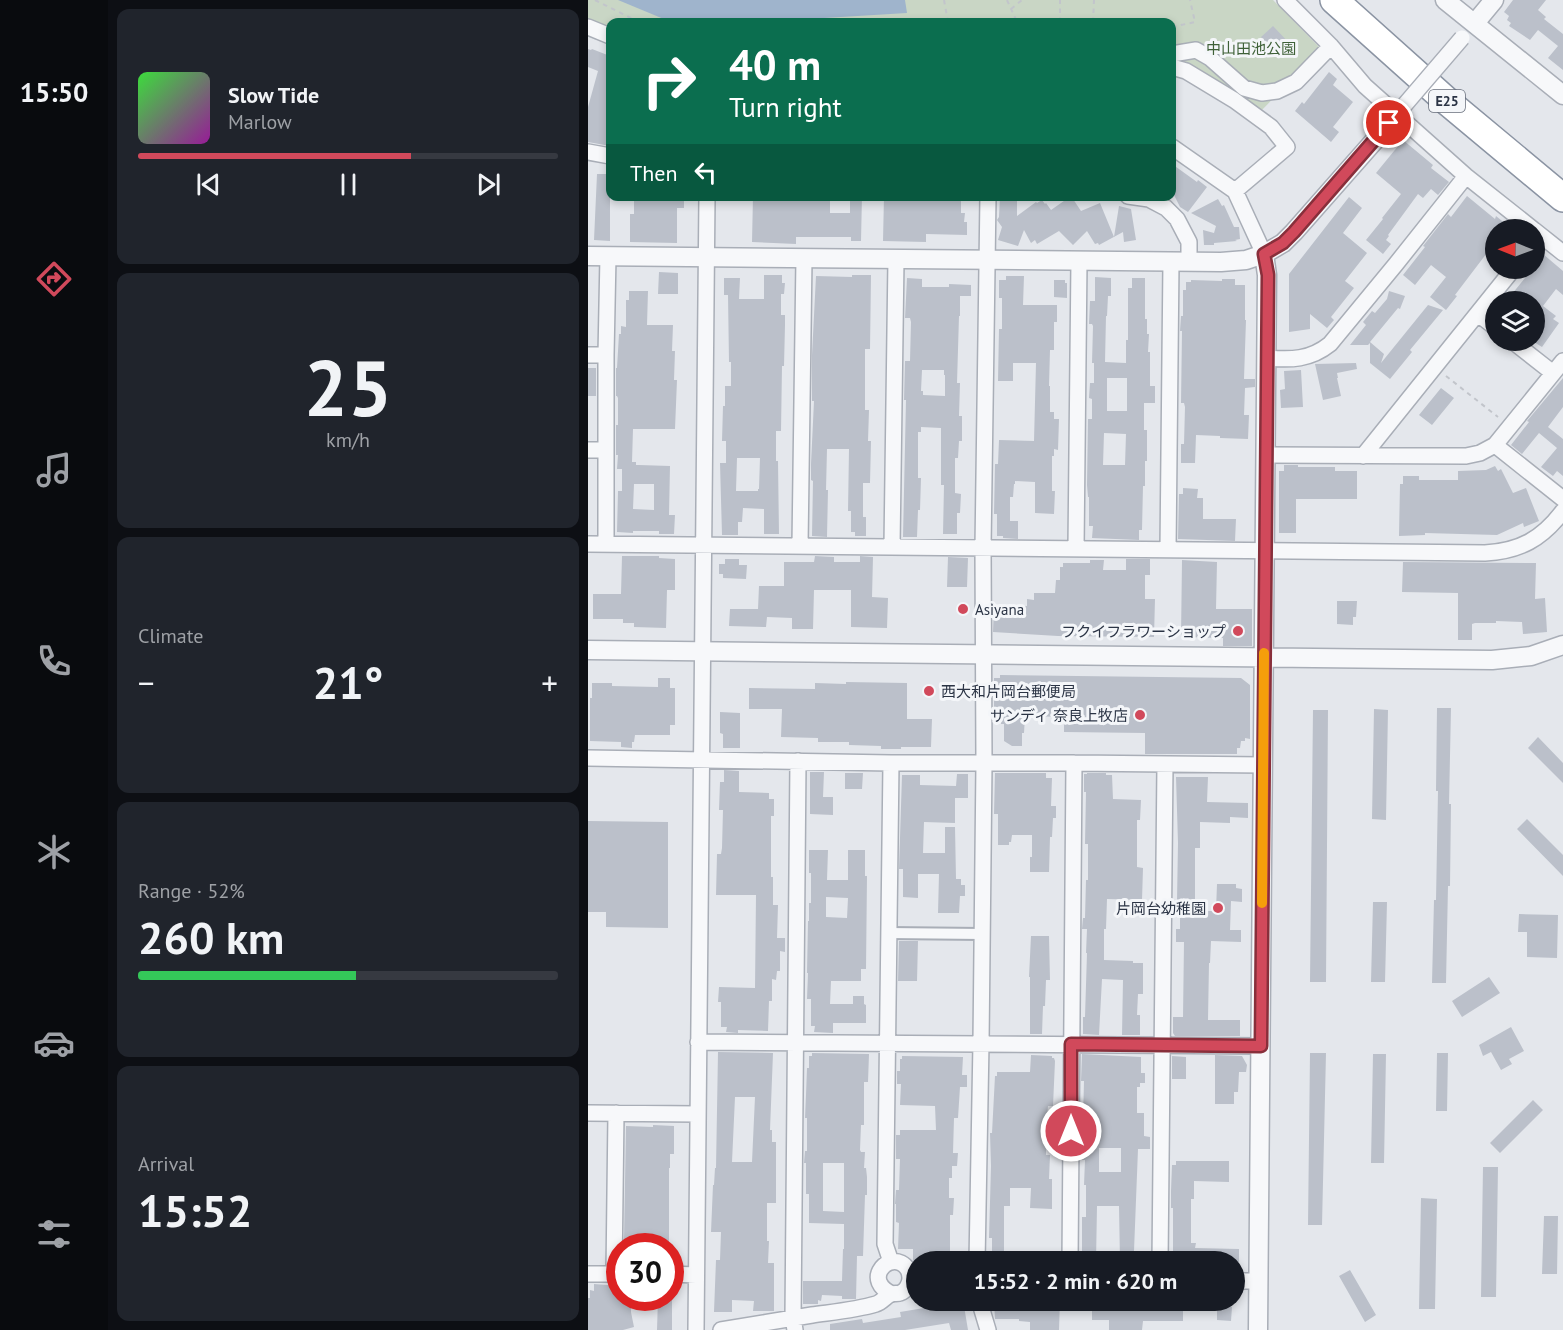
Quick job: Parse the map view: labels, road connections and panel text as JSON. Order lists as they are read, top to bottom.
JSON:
{
  "streets": {
    "highway": ["E25"]
  },
  "parks": ["中山田池公園"],
  "places": [
    "Asiyana",
    "フクイフラワーショップ",
    "西大和片岡台郵便局",
    "サンディ 奈良上牧店",
    "片岡台幼稚園"
  ],
  "north": "left",
  "page": {
    "tabs": "15:50",
    "turn": ["40 m", "Turn right"],
    "song": ["Slow Tide", "Marlow"],
    "then": "Then",
    "tile": [
      ["25", "km/h"],
      "Climate",
      ["Range · 52%", "260 km"],
      ["Arrival", "15:52"]
    ],
    "heat": ["−", "21°", "+"],
    "limit": "30",
    "trip": "15:52 · 2 min · 620 m"
  }
}
